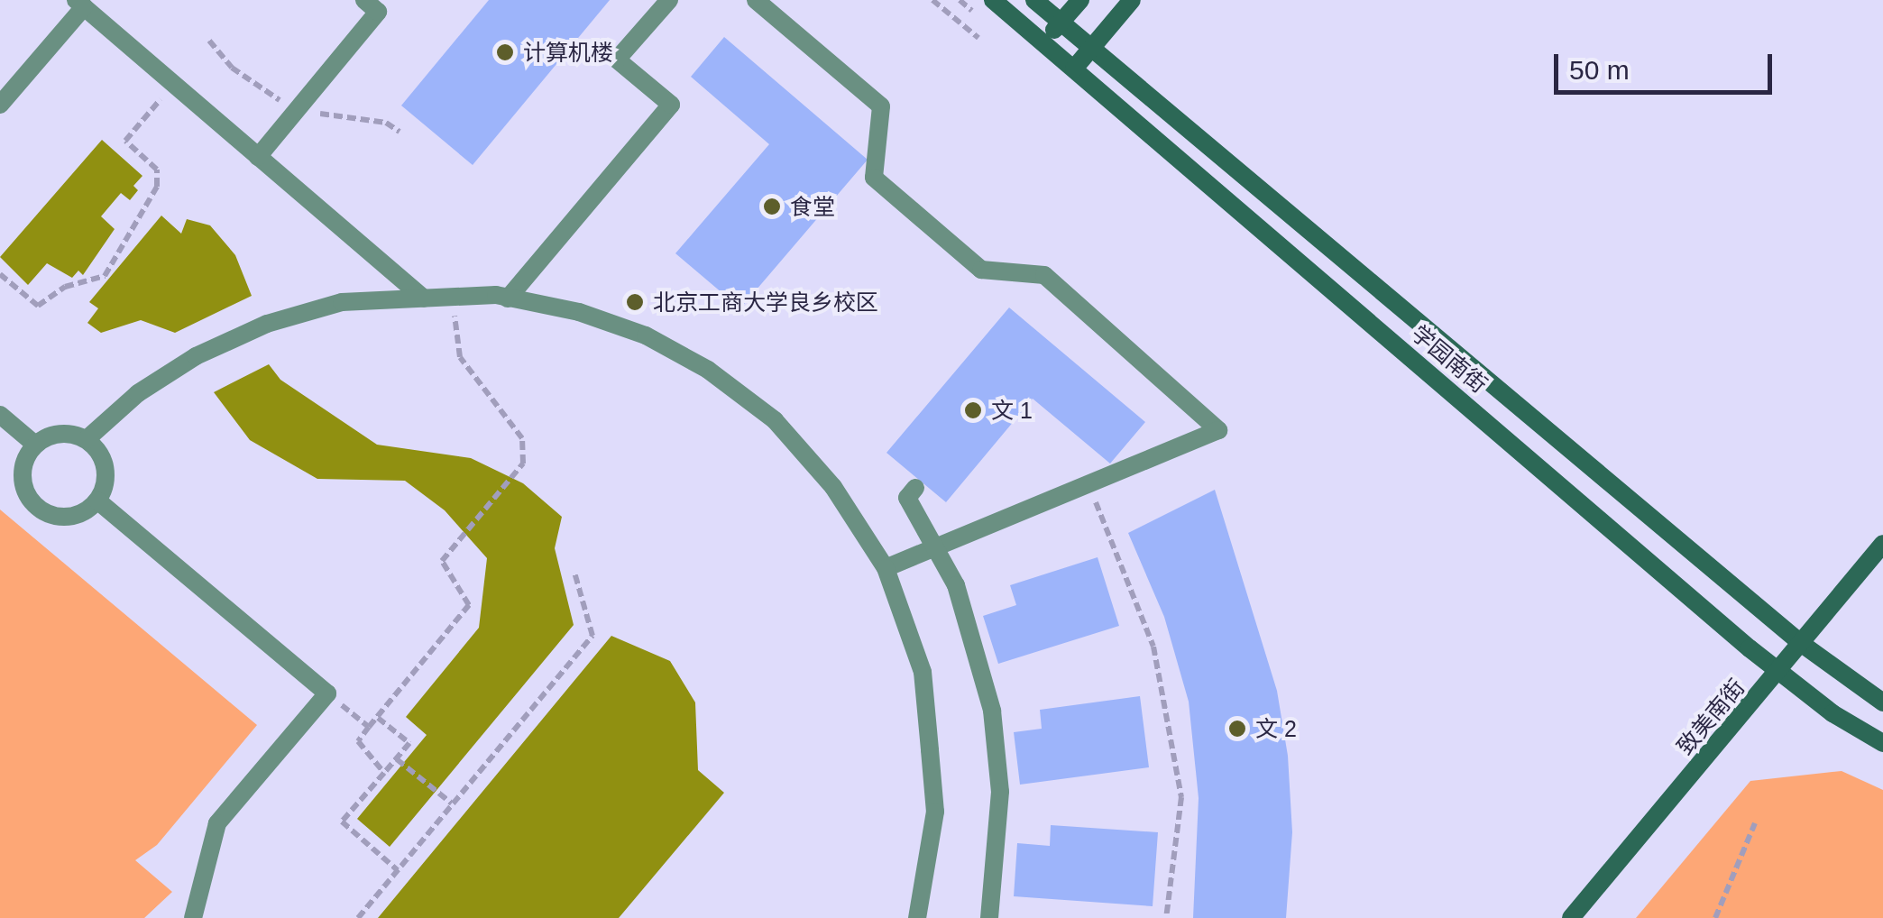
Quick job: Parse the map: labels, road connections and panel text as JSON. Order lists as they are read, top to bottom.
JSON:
{
  "streets": {
    "street": ["学园南街", "致美南街"]
  },
  "crossings": [
    ["学园南街", "致美南街"]
  ],
  "places": [
    "计算机楼",
    "食堂",
    "北京工商大学良乡校区",
    "文 1",
    "文 2"
  ],
  "scale_bar": "50 m"
}
